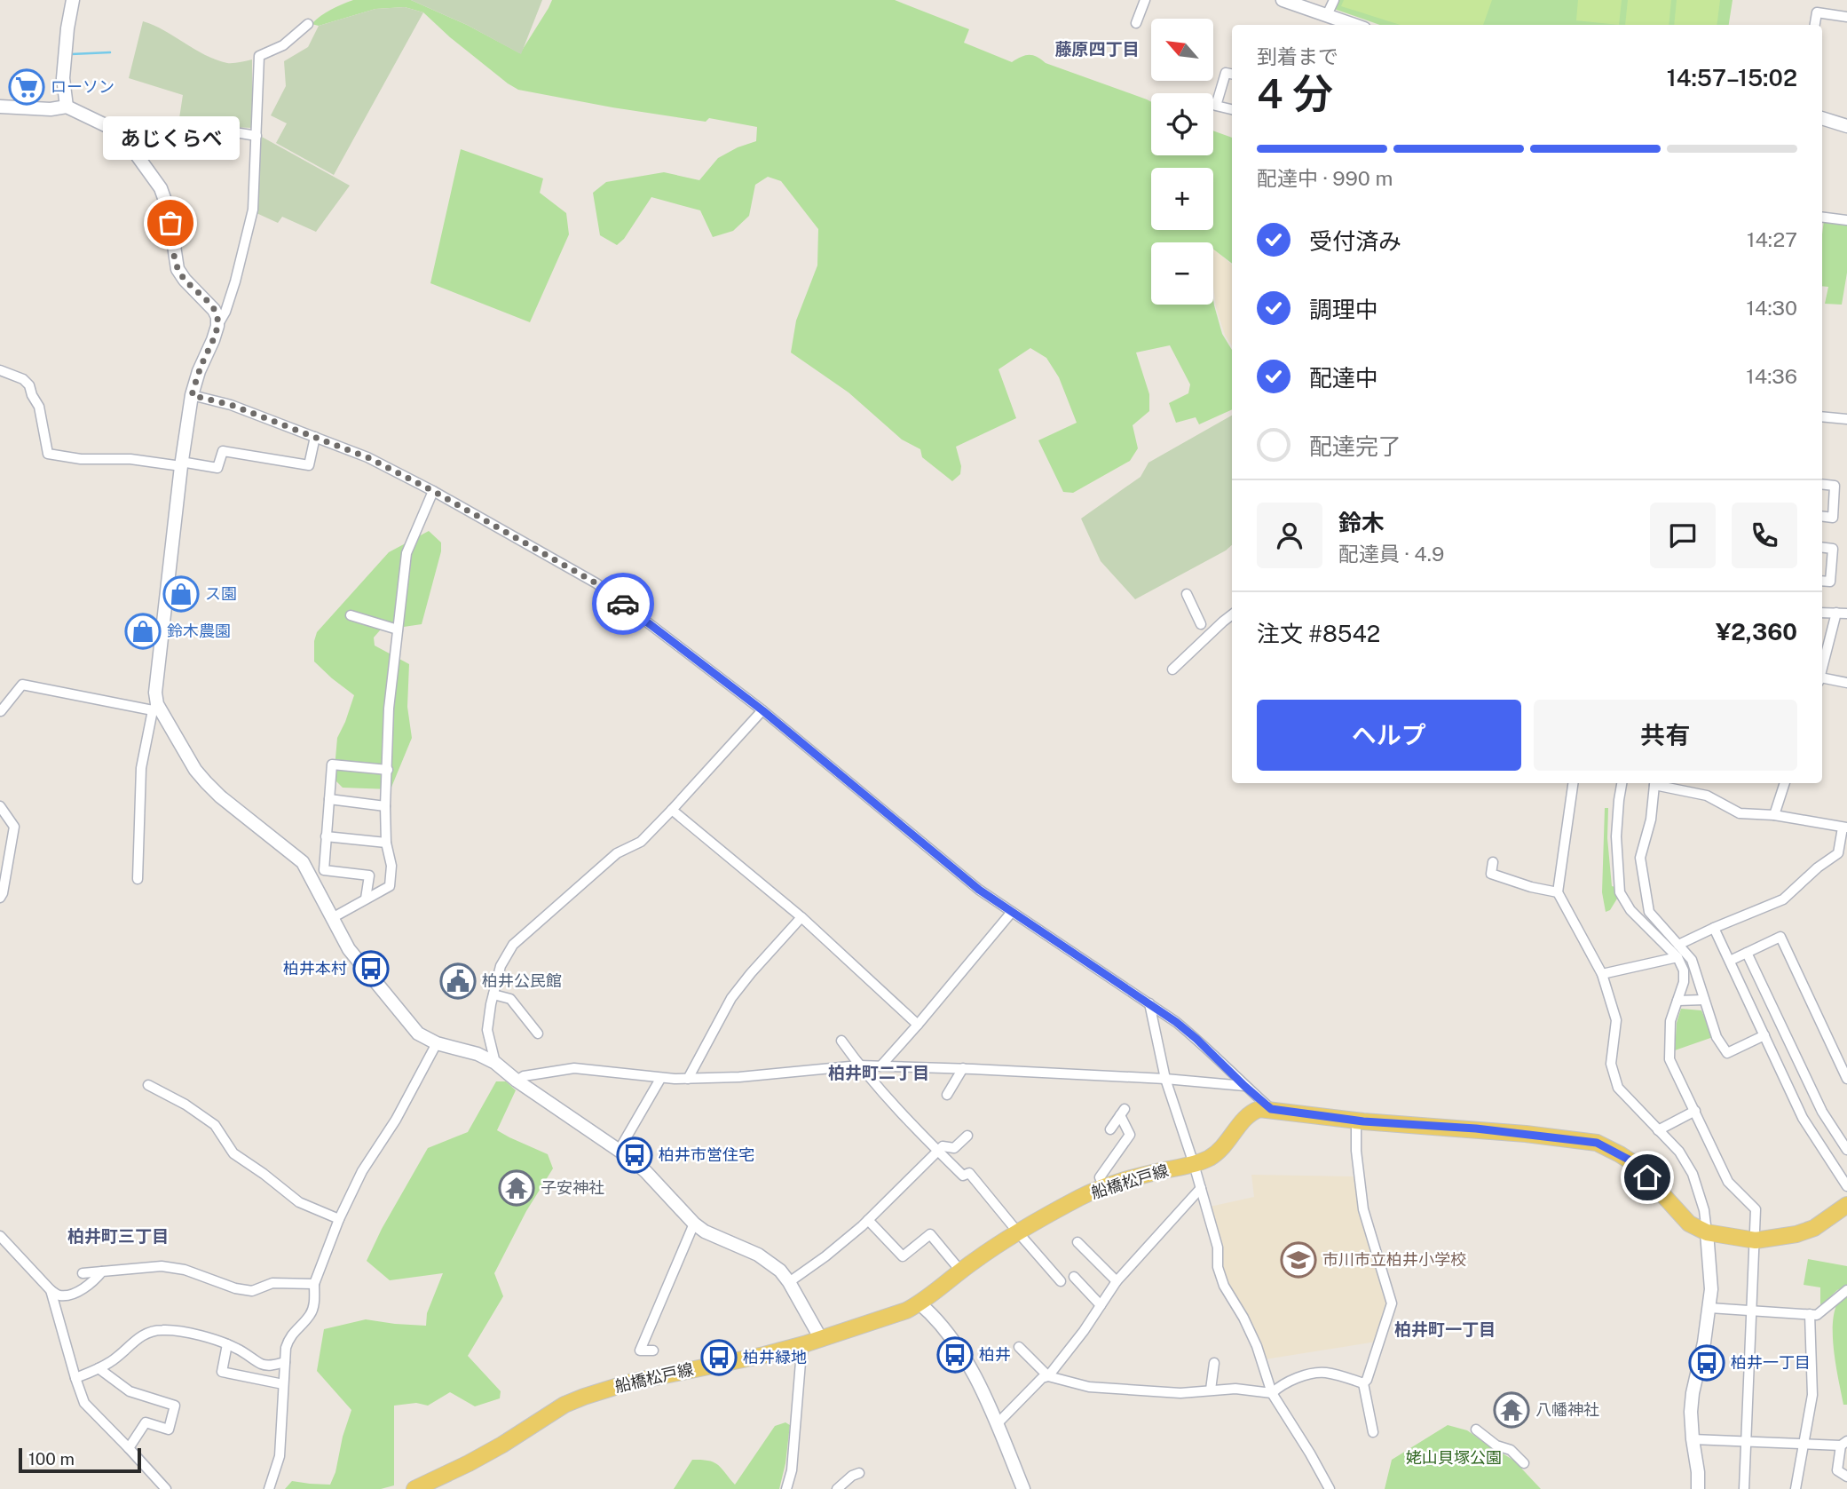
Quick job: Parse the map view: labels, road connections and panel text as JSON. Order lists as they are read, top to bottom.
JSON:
{
  "streets": {
    "main road": ["船橋松戸線"]
  },
  "districts": [
    "藤原四丁目",
    "柏井町二丁目",
    "柏井町三丁目",
    "柏井町一丁目"
  ],
  "parks": ["姥山貝塚公園"],
  "places": {
    "supermarket": ["ローソン"],
    "other": ["あじくらべ"],
    "shop": ["ス園", "鈴木農園"],
    "bus stop": [
      "柏井本村",
      "柏井市営住宅",
      "柏井",
      "柏井緑地",
      "柏井一丁目"
    ],
    "public building": ["柏井公民館"],
    "temple": ["子安神社", "八幡神社"],
    "school or university": ["市川市立柏井小学校"]
  },
  "scale_bar": "100 m",
  "north": "top left",
  "page": {
    "map_buttons": ["+", "−"],
    "heading": ["4 分", "到着まで", "14:57–15:02"],
    "panel": [
      "鈴木",
      "配達員 · 4.9",
      "注文 #8542",
      "¥2,360"
    ],
    "bubble": "あじくらべ",
    "bar": "配達中 · 990 m",
    "list": [
      ["受付済み", "14:27"],
      ["調理中", "14:30"],
      ["配達中", "14:36"],
      "配達完了"
    ],
    "buttons": ["ヘルプ", "共有"],
    "scale": "100 m"
  }
}
